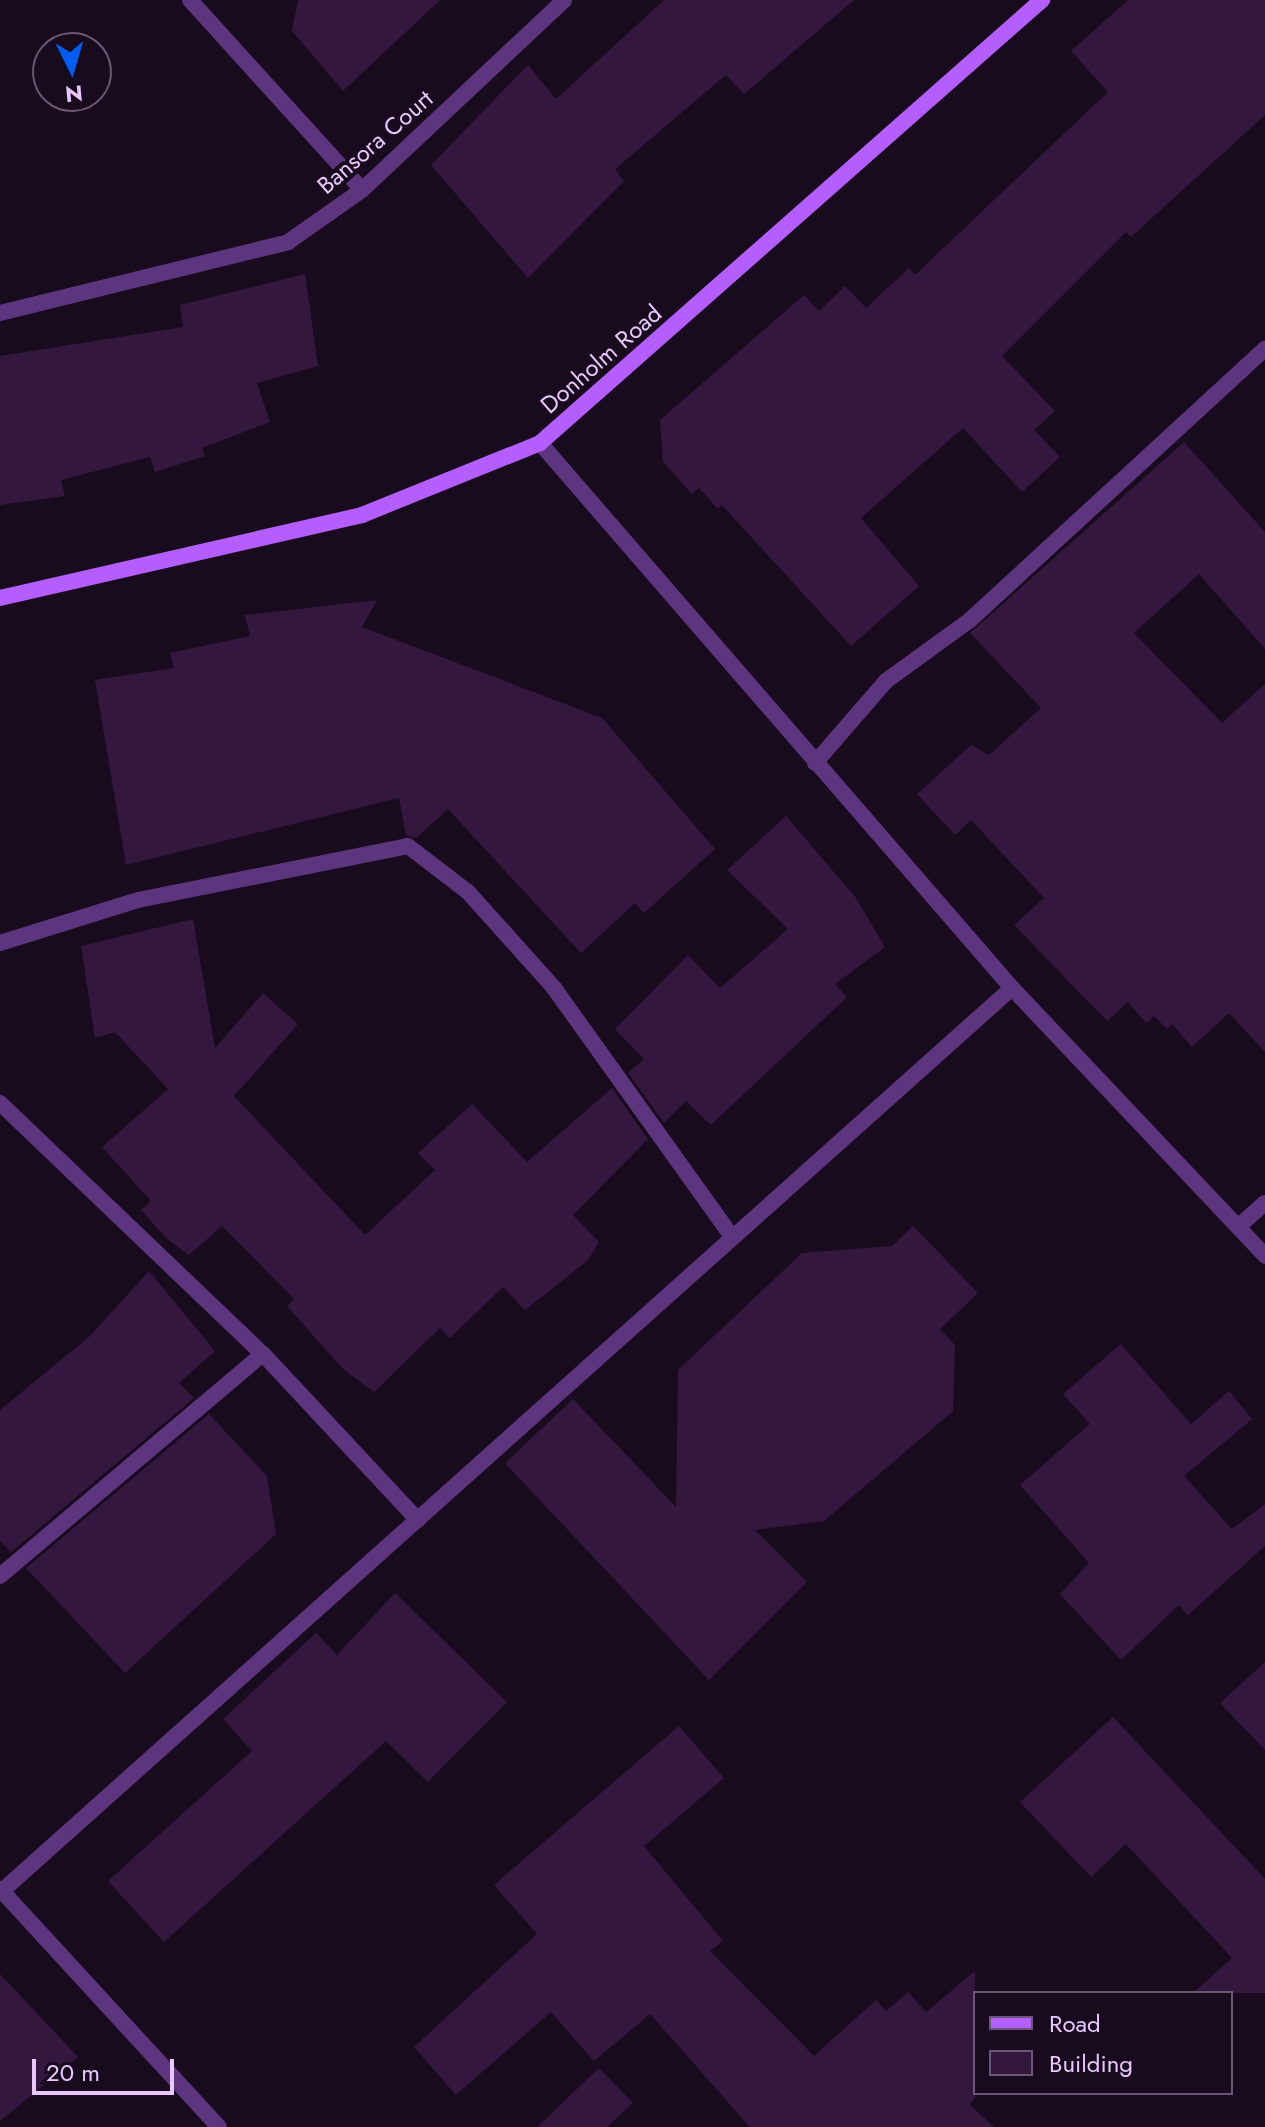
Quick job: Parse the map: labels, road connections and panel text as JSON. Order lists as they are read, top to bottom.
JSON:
{
  "streets": {
    "main road": ["Donholm Road"],
    "street": ["Bansora Court"]
  },
  "legend": ["Road", "Building"],
  "scale_bar": "20 m",
  "north": "bottom"
}
